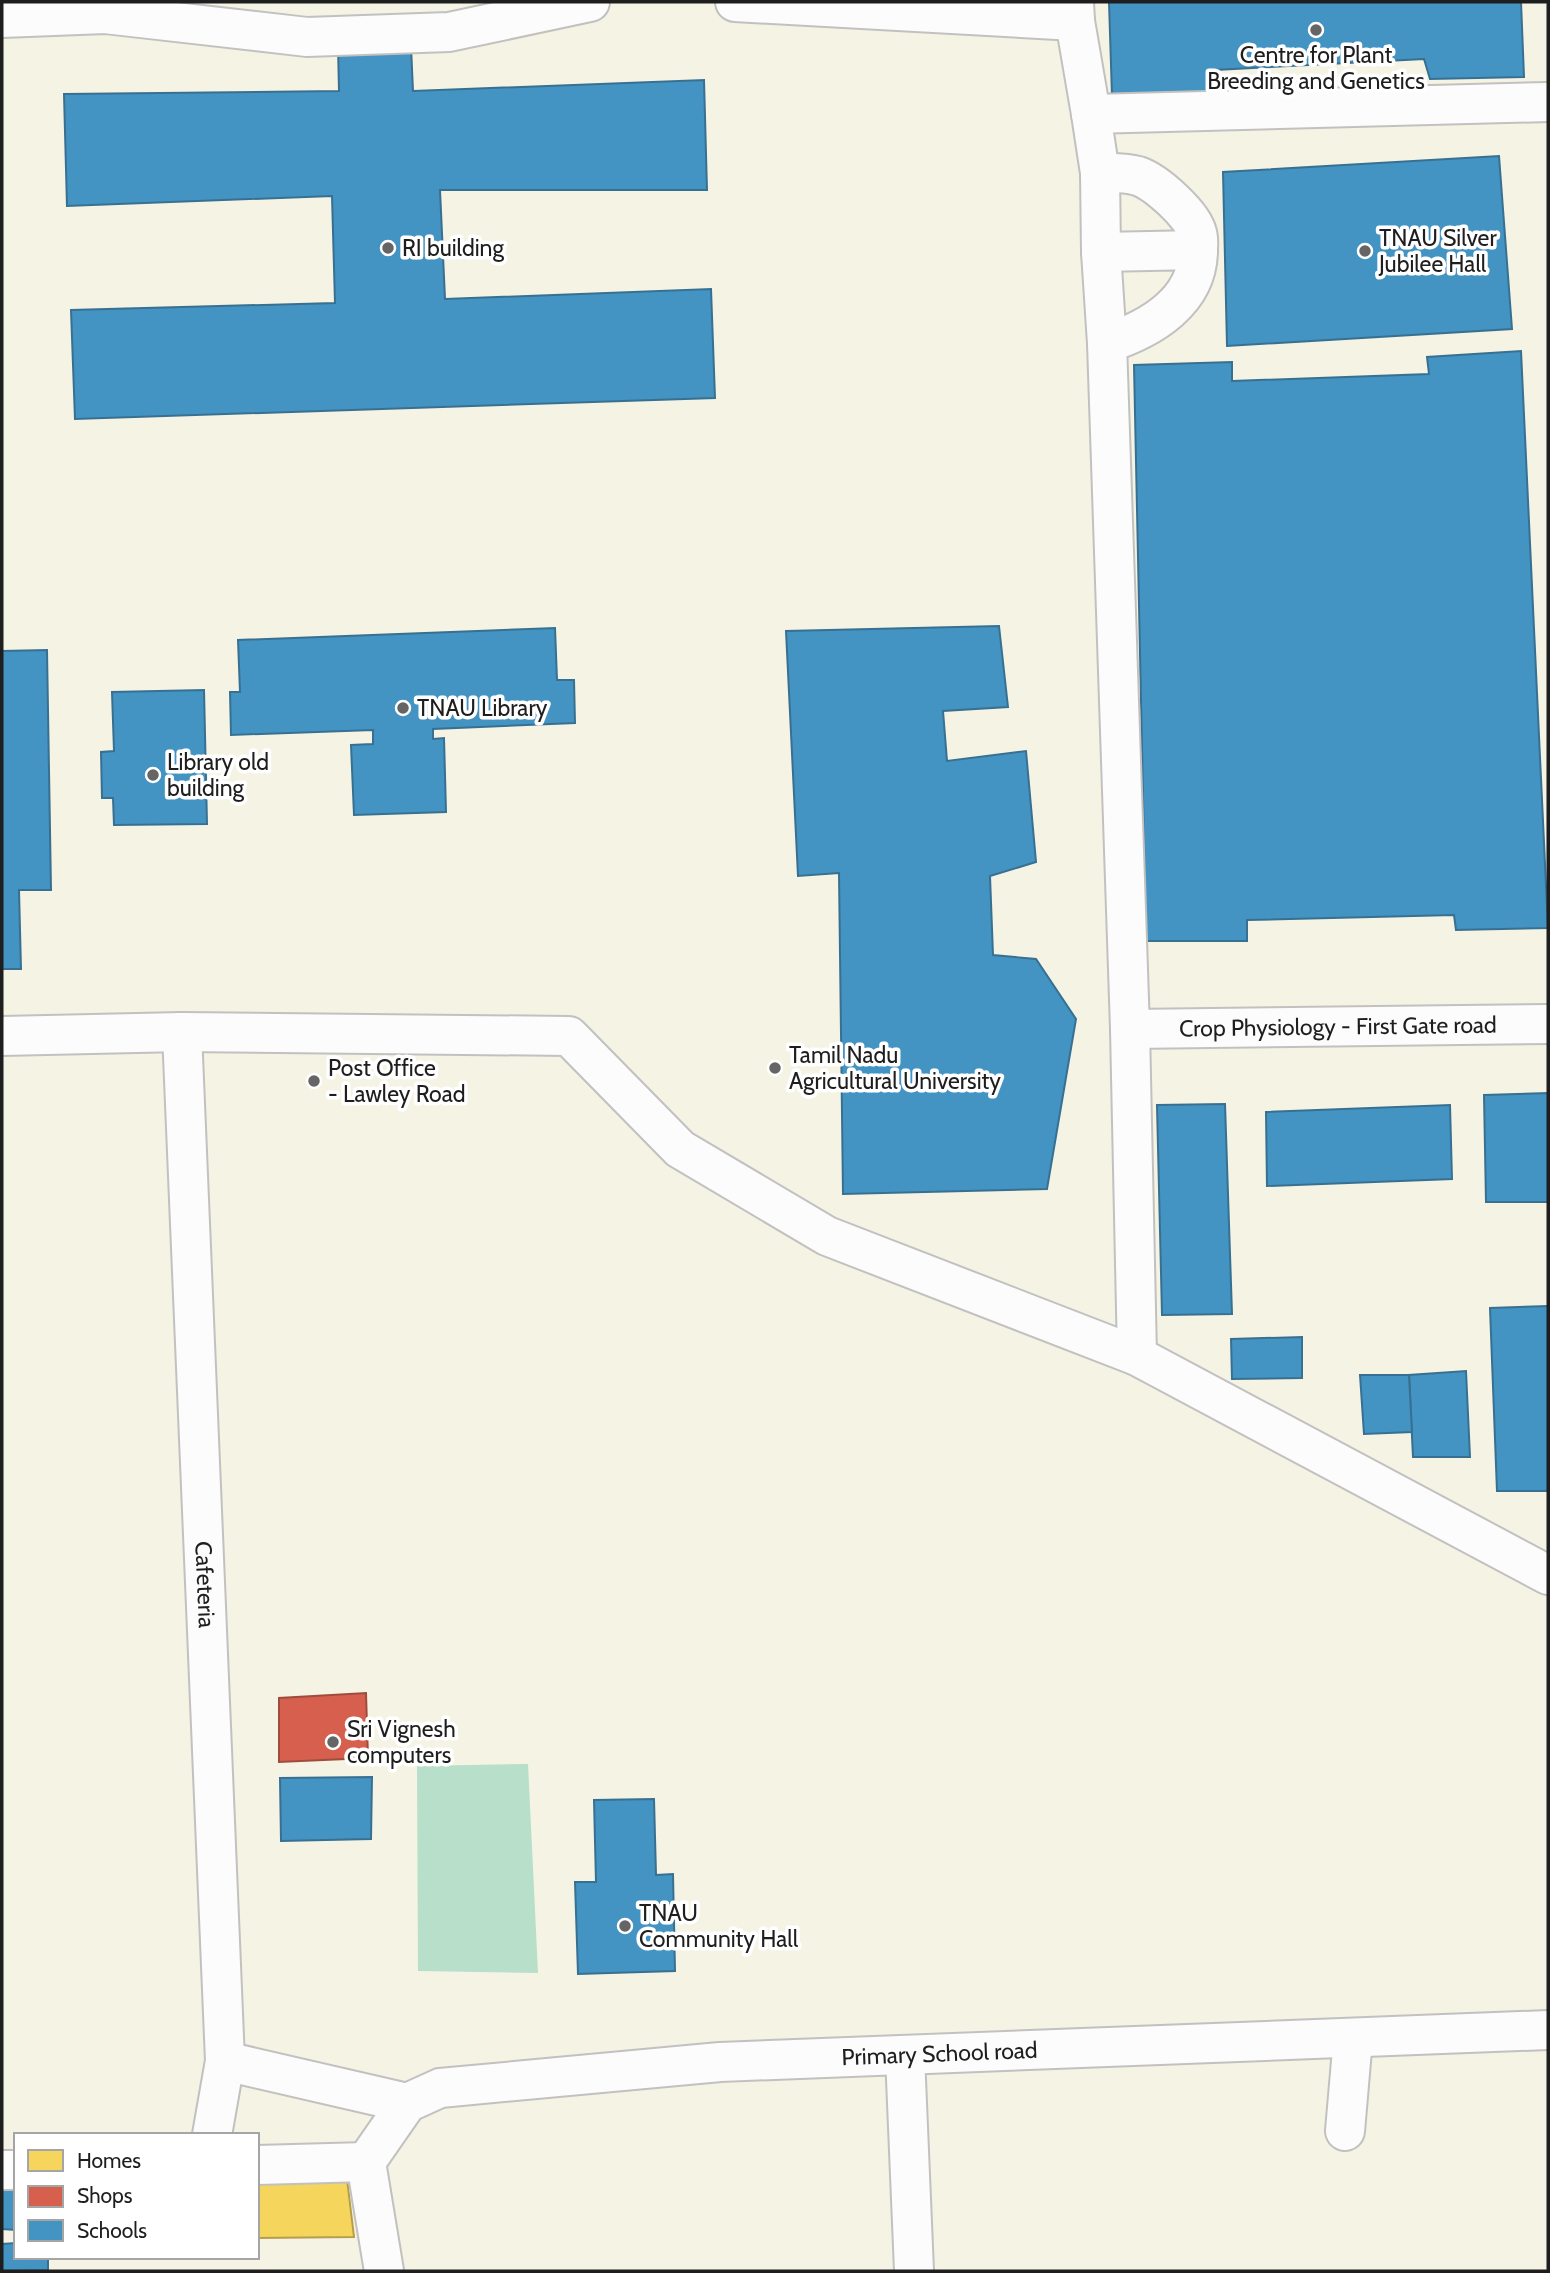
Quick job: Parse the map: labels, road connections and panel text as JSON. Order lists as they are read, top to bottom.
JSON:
{
  "streets": {
    "street": ["Crop Physiology - First Gate road", "Cafeteria", "Primary School road"]
  },
  "places": [
    "Centre for Plant Breeding and Genetics",
    "RI building",
    "TNAU Silver Jubilee Hall",
    "TNAU Library",
    "Library old building",
    "Tamil Nadu Agricultural University",
    "Post Office - Lawley Road",
    "Sri Vignesh computers",
    "TNAU Community Hall"
  ],
  "legend": ["Homes", "Shops", "Schools"]
}
